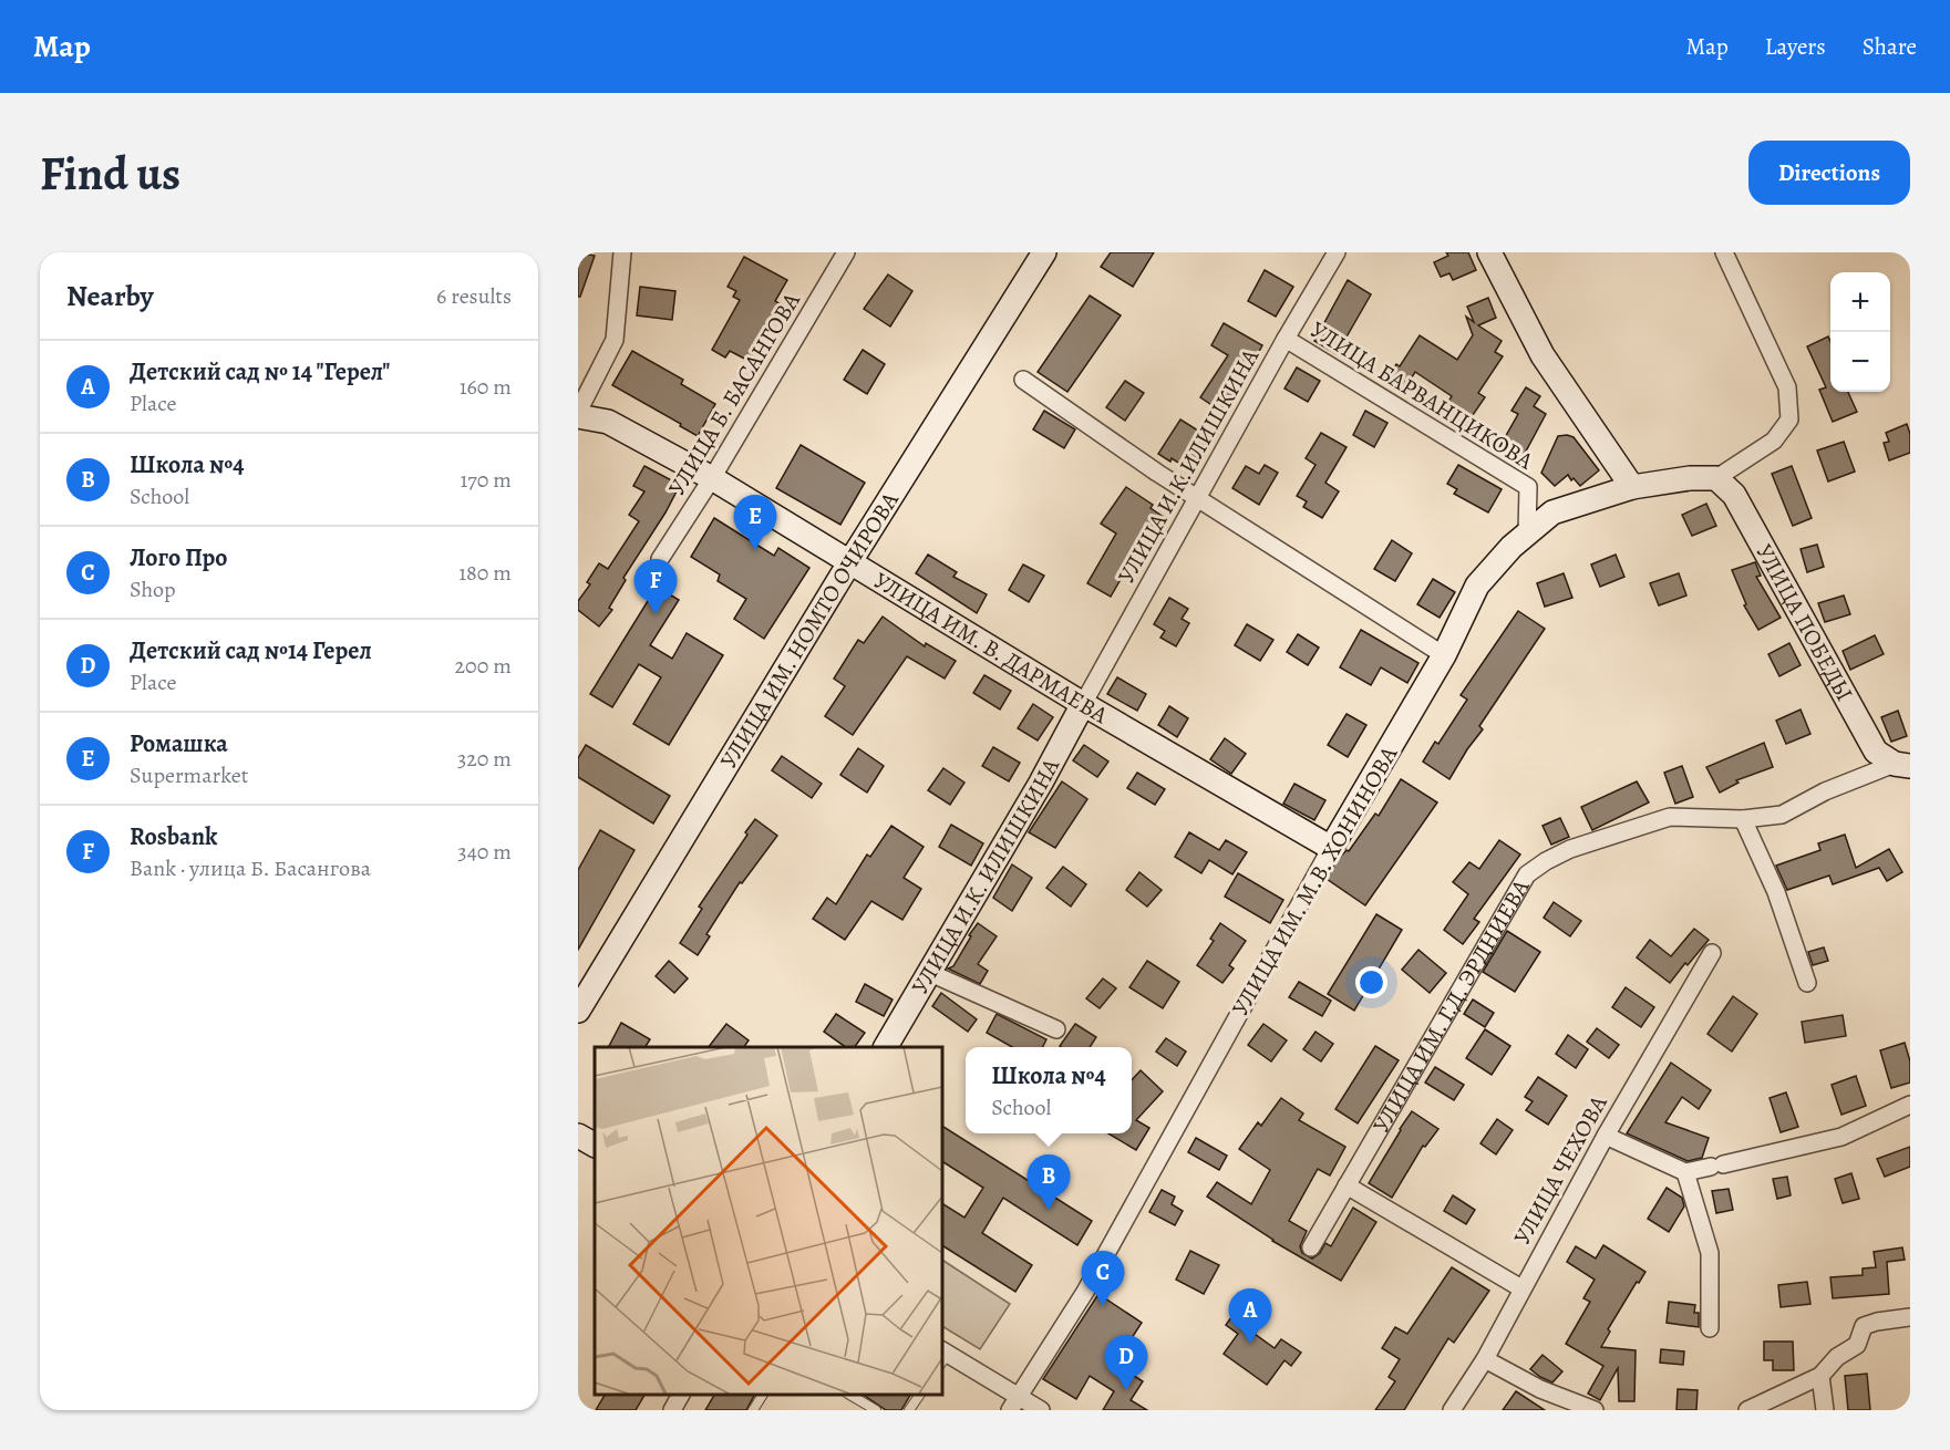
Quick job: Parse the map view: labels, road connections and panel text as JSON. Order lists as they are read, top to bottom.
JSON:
{
  "streets": {
    "street": [
      "УЛИЦА Б. БАСАНГОВА",
      "УЛИЦА БАРВАНЦИКОВА",
      "УЛИЦА И.К.ИЛИШКИНА",
      "УЛИЦА ПОБЕДЫ",
      "УЛИЦА ИМ. НОМТО ОЧИРОВА",
      "УЛИЦА ИМ. В. ДАРМАЕВА",
      "УЛИЦА И.К. ИЛИШКИНА",
      "УЛИЦА ИМ. М.В. ХОНИНОВА",
      "УЛИЦА ИМ. Г.Д. ЭРДНИЕВА",
      "УЛИЦА ЧЕХОВА"
    ]
  },
  "crossings": [
    ["УЛИЦА Б. БАСАНГОВА", "УЛИЦА ИМ. В. ДАРМАЕВА"],
    ["УЛИЦА БАРВАНЦИКОВА", "УЛИЦА И.К.ИЛИШКИНА"],
    ["УЛИЦА БАРВАНЦИКОВА", "УЛИЦА ИМ. М.В. ХОНИНОВА"],
    ["УЛИЦА И.К.ИЛИШКИНА", "УЛИЦА ИМ. В. ДАРМАЕВА"],
    ["УЛИЦА И.К.ИЛИШКИНА", "УЛИЦА И.К. ИЛИШКИНА"],
    ["УЛИЦА ПОБЕДЫ", "УЛИЦА ИМ. М.В. ХОНИНОВА"],
    ["УЛИЦА ПОБЕДЫ", "УЛИЦА ИМ. Г.Д. ЭРДНИЕВА"],
    ["УЛИЦА ИМ. НОМТО ОЧИРОВА", "УЛИЦА ИМ. В. ДАРМАЕВА"],
    ["УЛИЦА ИМ. В. ДАРМАЕВА", "УЛИЦА И.К. ИЛИШКИНА"],
    ["УЛИЦА ИМ. В. ДАРМАЕВА", "УЛИЦА ИМ. М.В. ХОНИНОВА"]
  ],
  "page": {
    "header": "Map",
    "nav": ["Map", "Layers", "Share"],
    "buttons": "Directions",
    "title": "Find us",
    "heading": ["Nearby", "6 results"],
    "map_buttons": ["+", "−"],
    "list": [
      {
        "mark": "A",
        "name": "Детский сад № 14 \"Герел\"",
        "note": "Place",
        "value": "160 m"
      },
      {
        "mark": "B",
        "name": "Школа №4",
        "note": "School",
        "value": "170 m"
      },
      {
        "mark": "C",
        "name": "Лого Про",
        "note": "Shop",
        "value": "180 m"
      },
      {
        "mark": "D",
        "name": "Детский сад №14 Герел",
        "note": "Place",
        "value": "200 m"
      },
      {
        "mark": "E",
        "name": "Ромашка",
        "note": "Supermarket",
        "value": "320 m"
      },
      {
        "mark": "F",
        "name": "Rosbank",
        "note": "Bank · улица Б. Басангова",
        "value": "340 m"
      }
    ],
    "pins": [
      "E",
      "F",
      "B",
      "C",
      "A",
      "D"
    ],
    "popup": ["Школа №4", "School"]
  }
}
